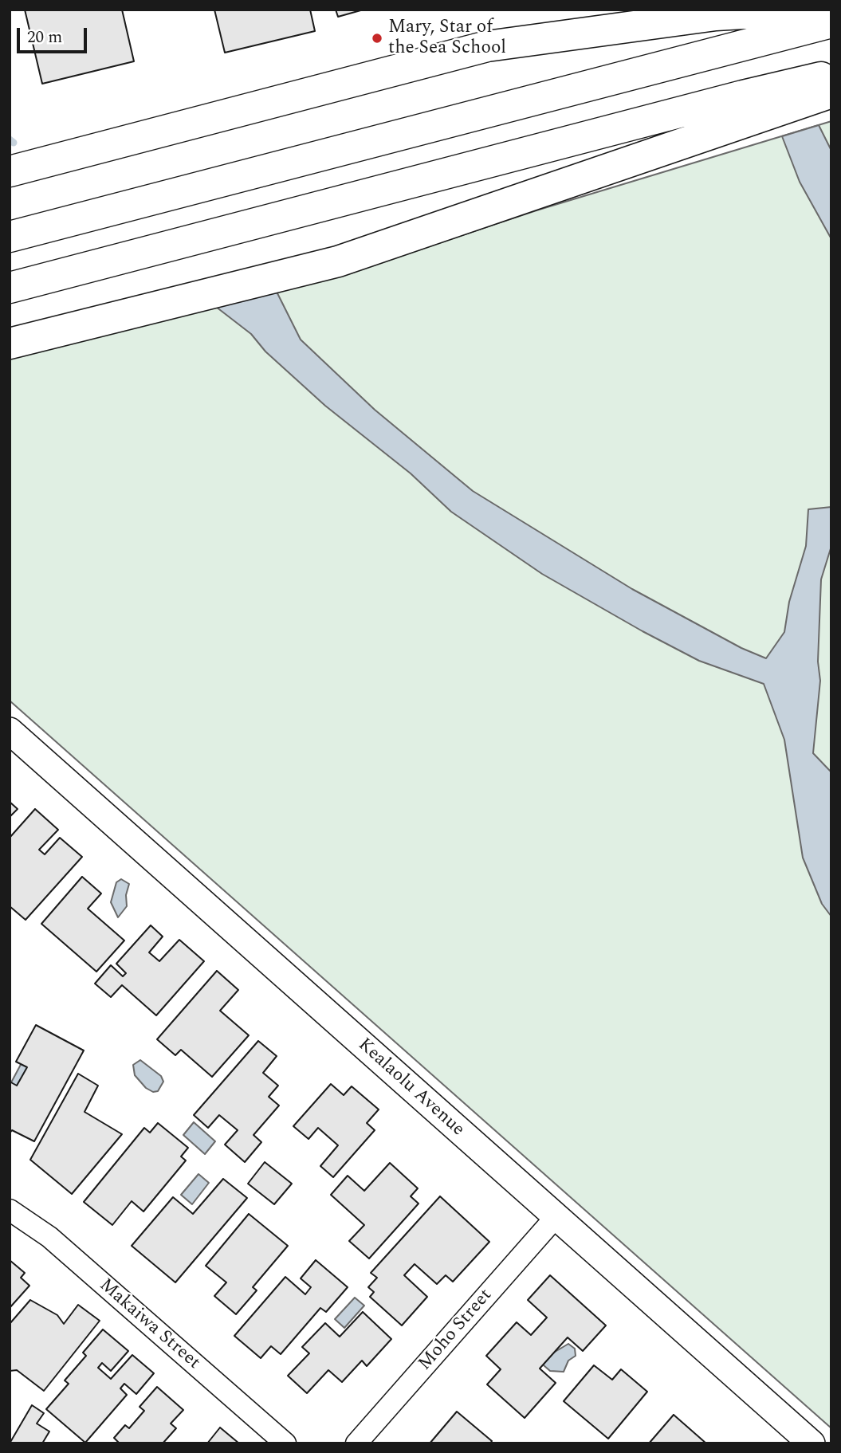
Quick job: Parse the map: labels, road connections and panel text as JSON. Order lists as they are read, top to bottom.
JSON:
{
  "streets": {
    "street": ["Kealaolu Avenue", "Makaiwa Street", "Moho Street"]
  },
  "crossings": [
    ["Kealaolu Avenue", "Moho Street"]
  ],
  "places": ["Mary, Star of the Sea School"],
  "scale_bar": "20 m"
}
